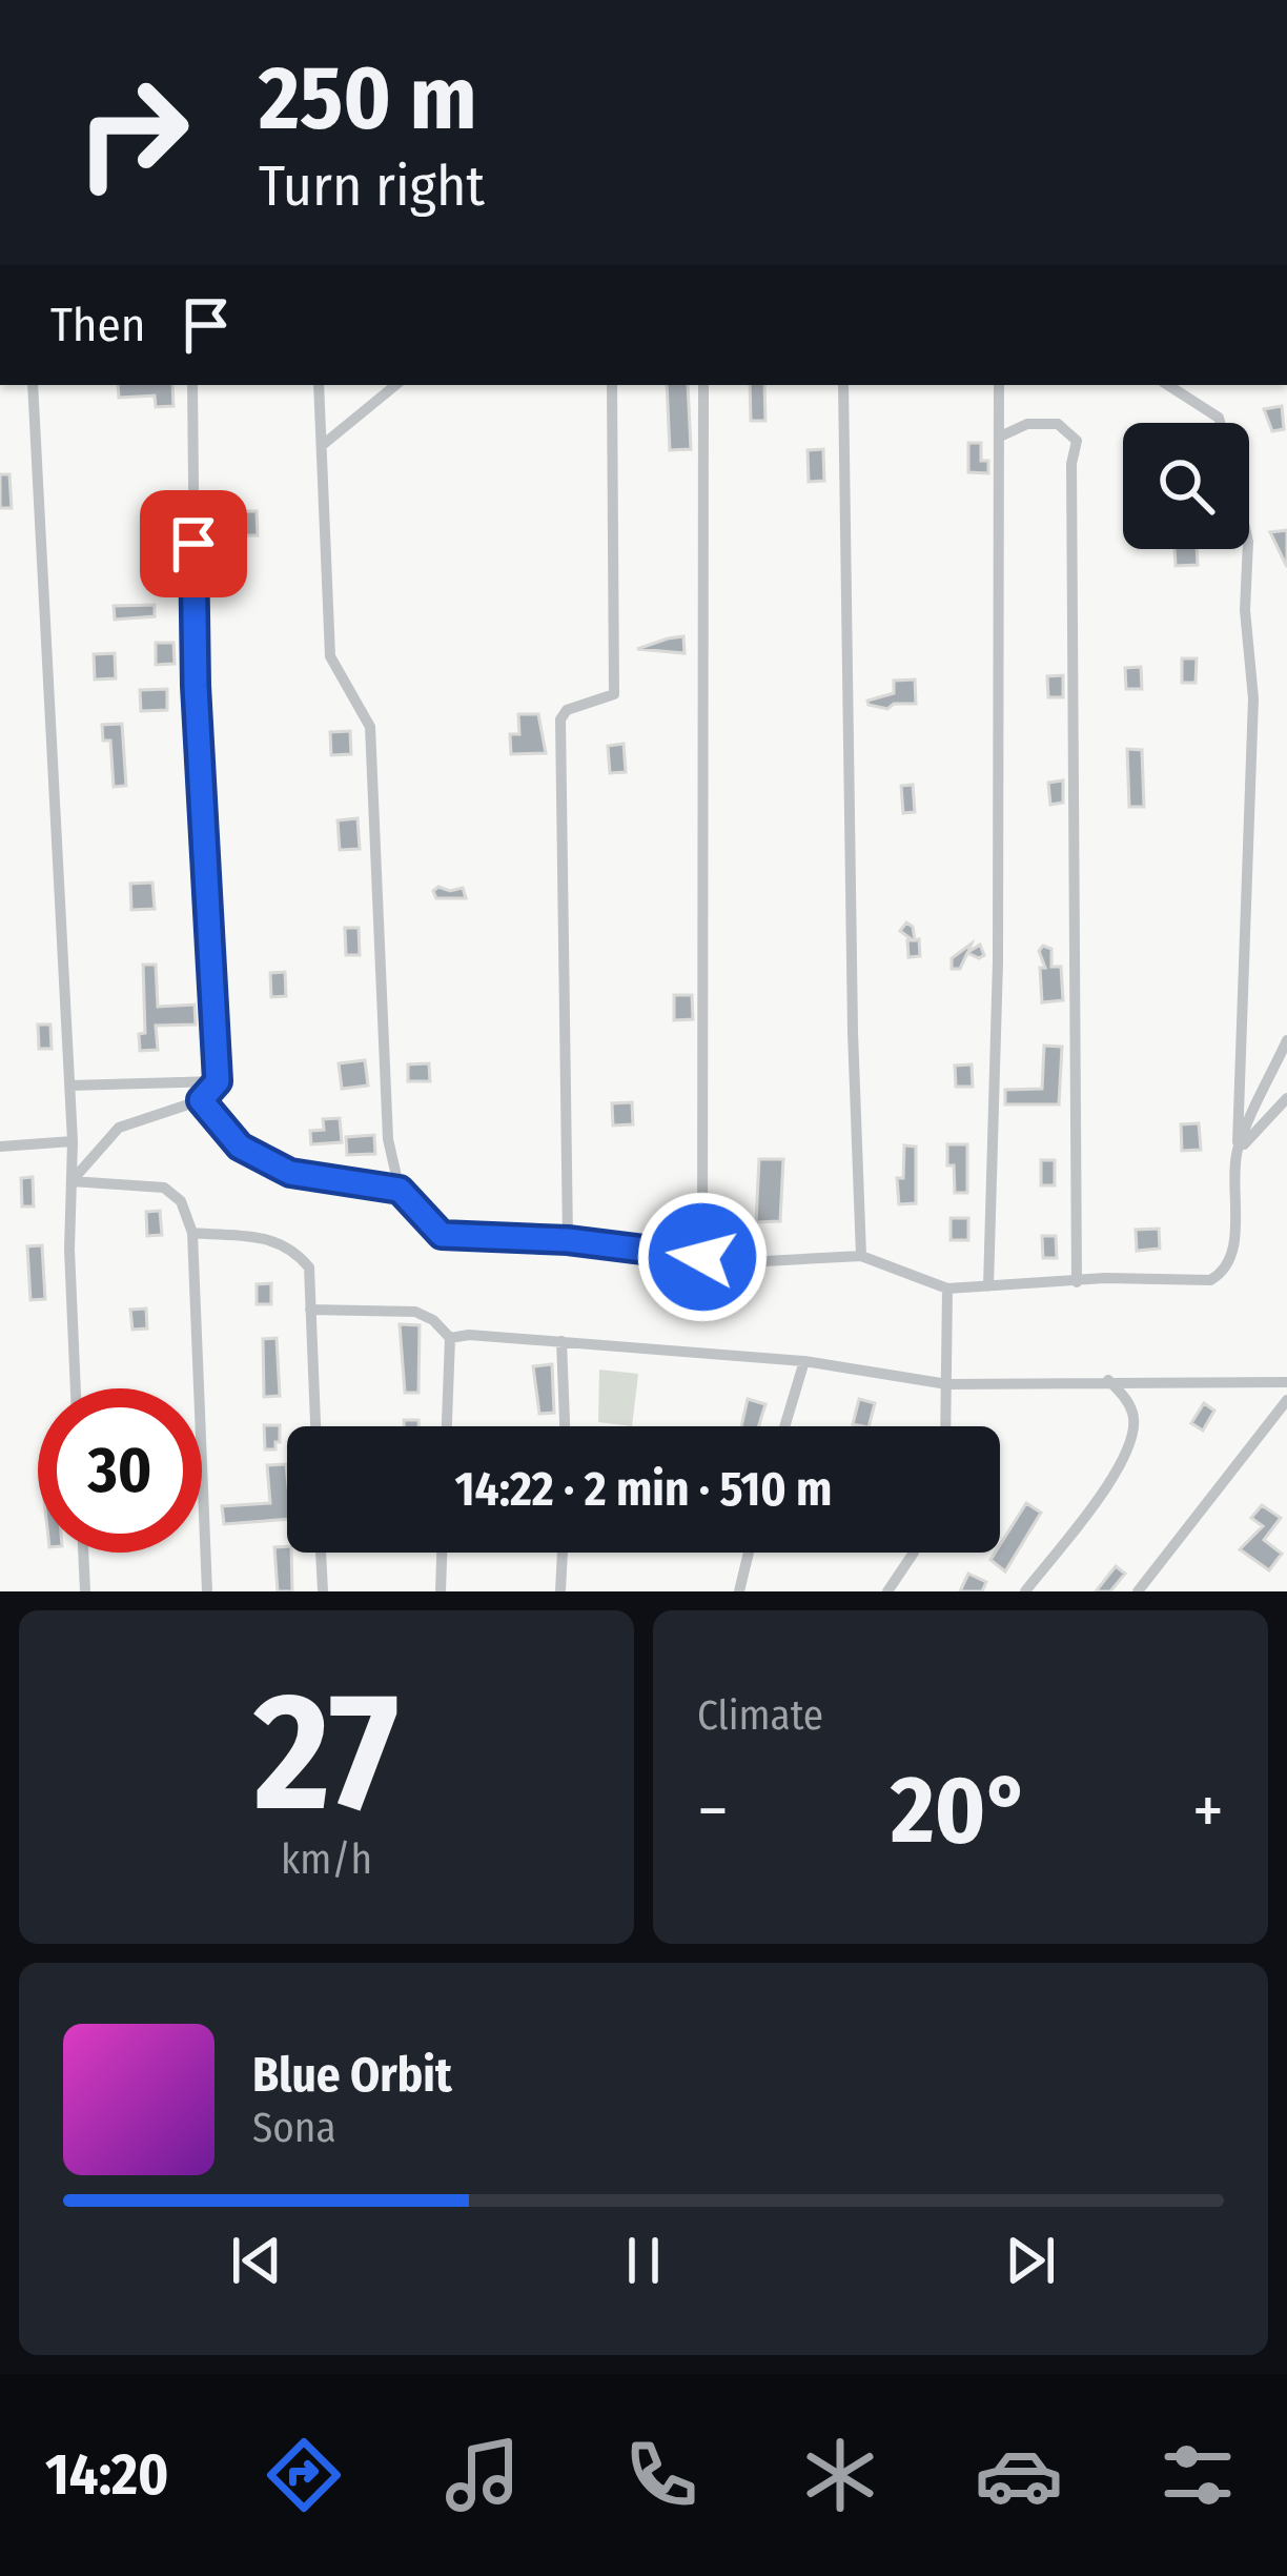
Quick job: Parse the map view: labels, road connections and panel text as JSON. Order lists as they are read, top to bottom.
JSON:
{
  "page": {
    "turn": ["250 m", "Turn right"],
    "then": "Then",
    "limit": "30",
    "trip": "14:22 · 2 min · 510 m",
    "tile": [
      ["27", "km/h"],
      "Climate"
    ],
    "heat": ["−", "20°", "+"],
    "song": ["Blue Orbit", "Sona"],
    "tabs": "14:20"
  }
}
